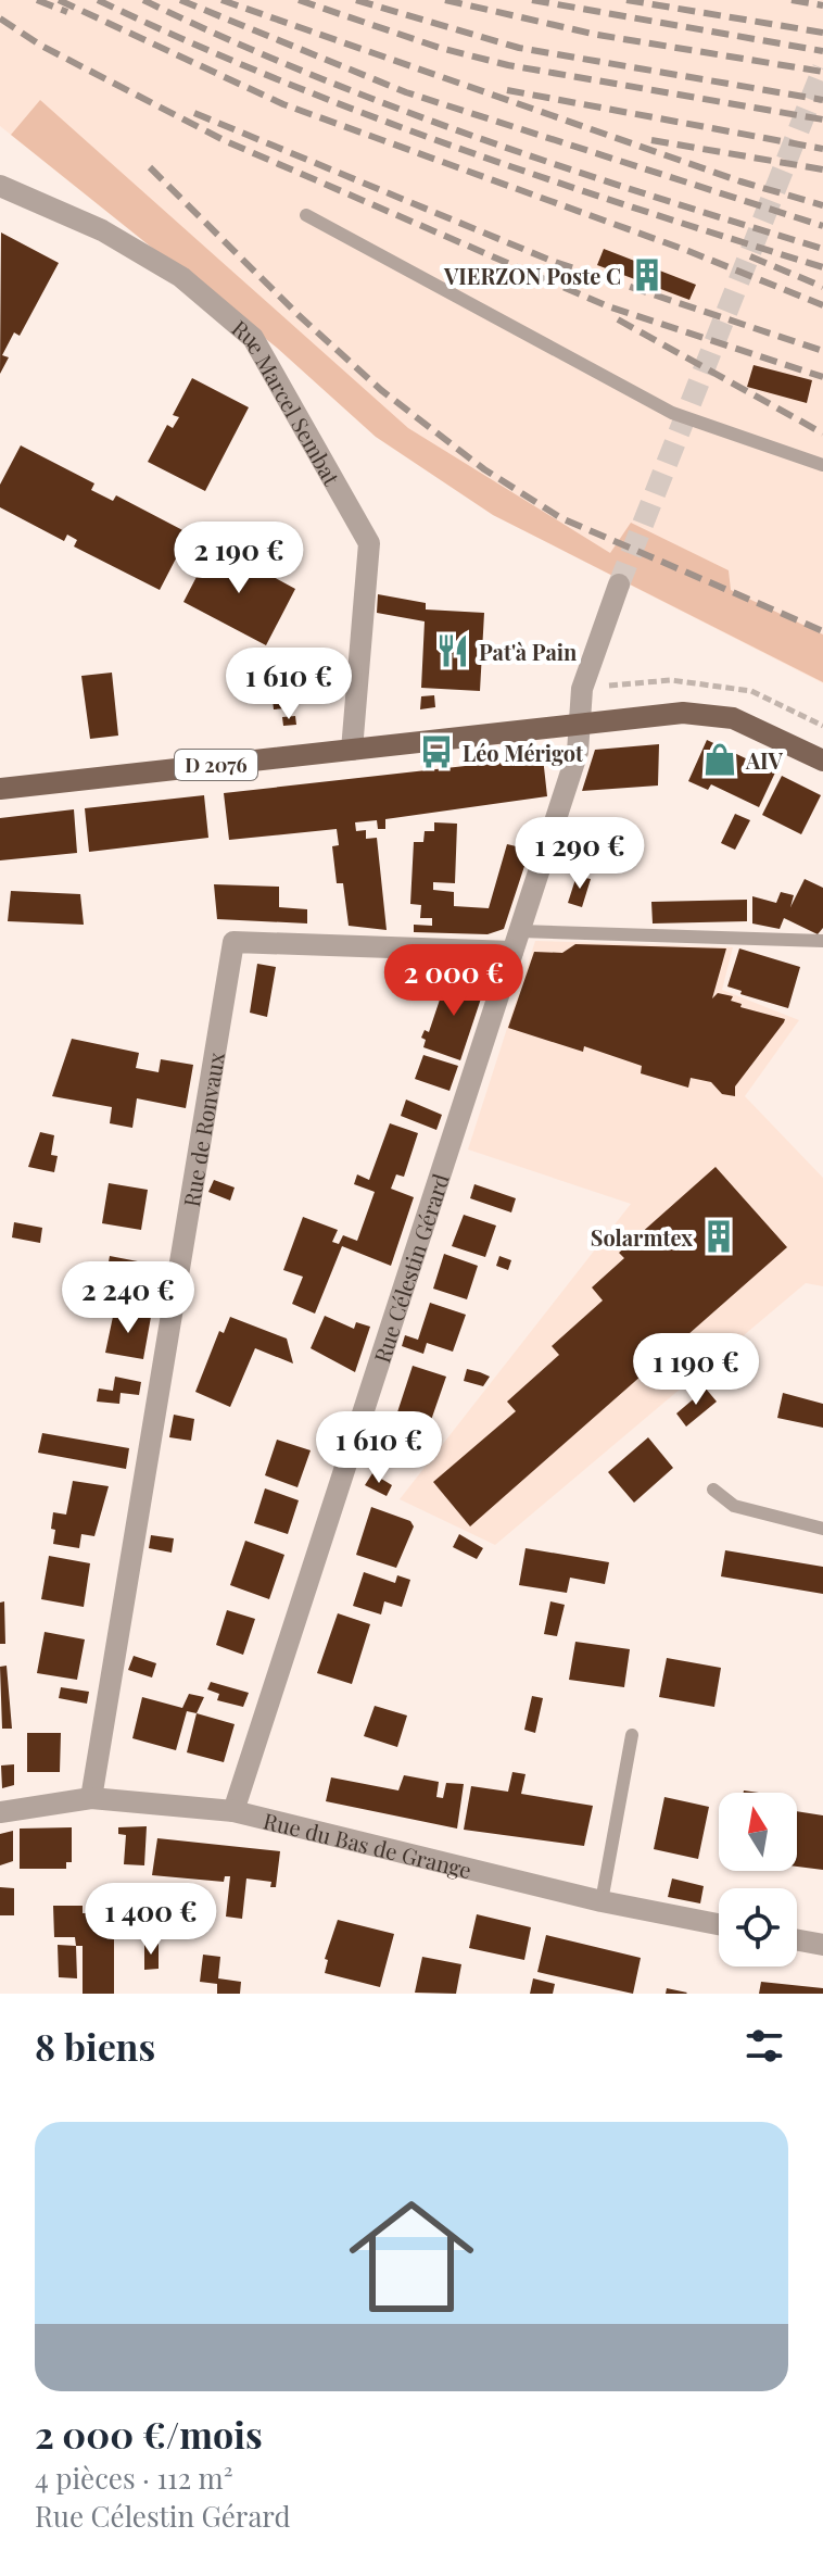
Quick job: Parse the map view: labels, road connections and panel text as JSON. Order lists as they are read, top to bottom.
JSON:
{
  "streets": {
    "main road": ["D 2076"],
    "street": [
      "Rue Marcel Sembat",
      "Rue de Ronvaux",
      "Rue Célestin Gérard",
      "Rue du Bas de Grange"
    ]
  },
  "crossings": [
    ["Rue Marcel Sembat", "D 2076"],
    ["D 2076", "Rue Célestin Gérard"],
    ["Rue de Ronvaux", "Rue Célestin Gérard"],
    ["Rue de Ronvaux", "Rue du Bas de Grange"],
    ["Rue Célestin Gérard", "Rue du Bas de Grange"]
  ],
  "places": {
    "building": ["VIERZON Poste C", "Solarmtex"],
    "restaurant": ["Pat'à Pain"],
    "bus stop": ["Léo Mérigot"],
    "shop": ["AIV"]
  },
  "north": "top",
  "page": {
    "price": [
      "2 190 €",
      "1 610 €",
      "1 290 €",
      "2 000 €",
      "2 240 €",
      "1 190 €",
      "1 610 €",
      "1 400 €"
    ],
    "heading": "8 biens",
    "list": [
      {
        "name": "2 000 €/mois",
        "note": "4 pièces · 112 m² · Rue Célestin Gérard"
      }
    ]
  }
}
